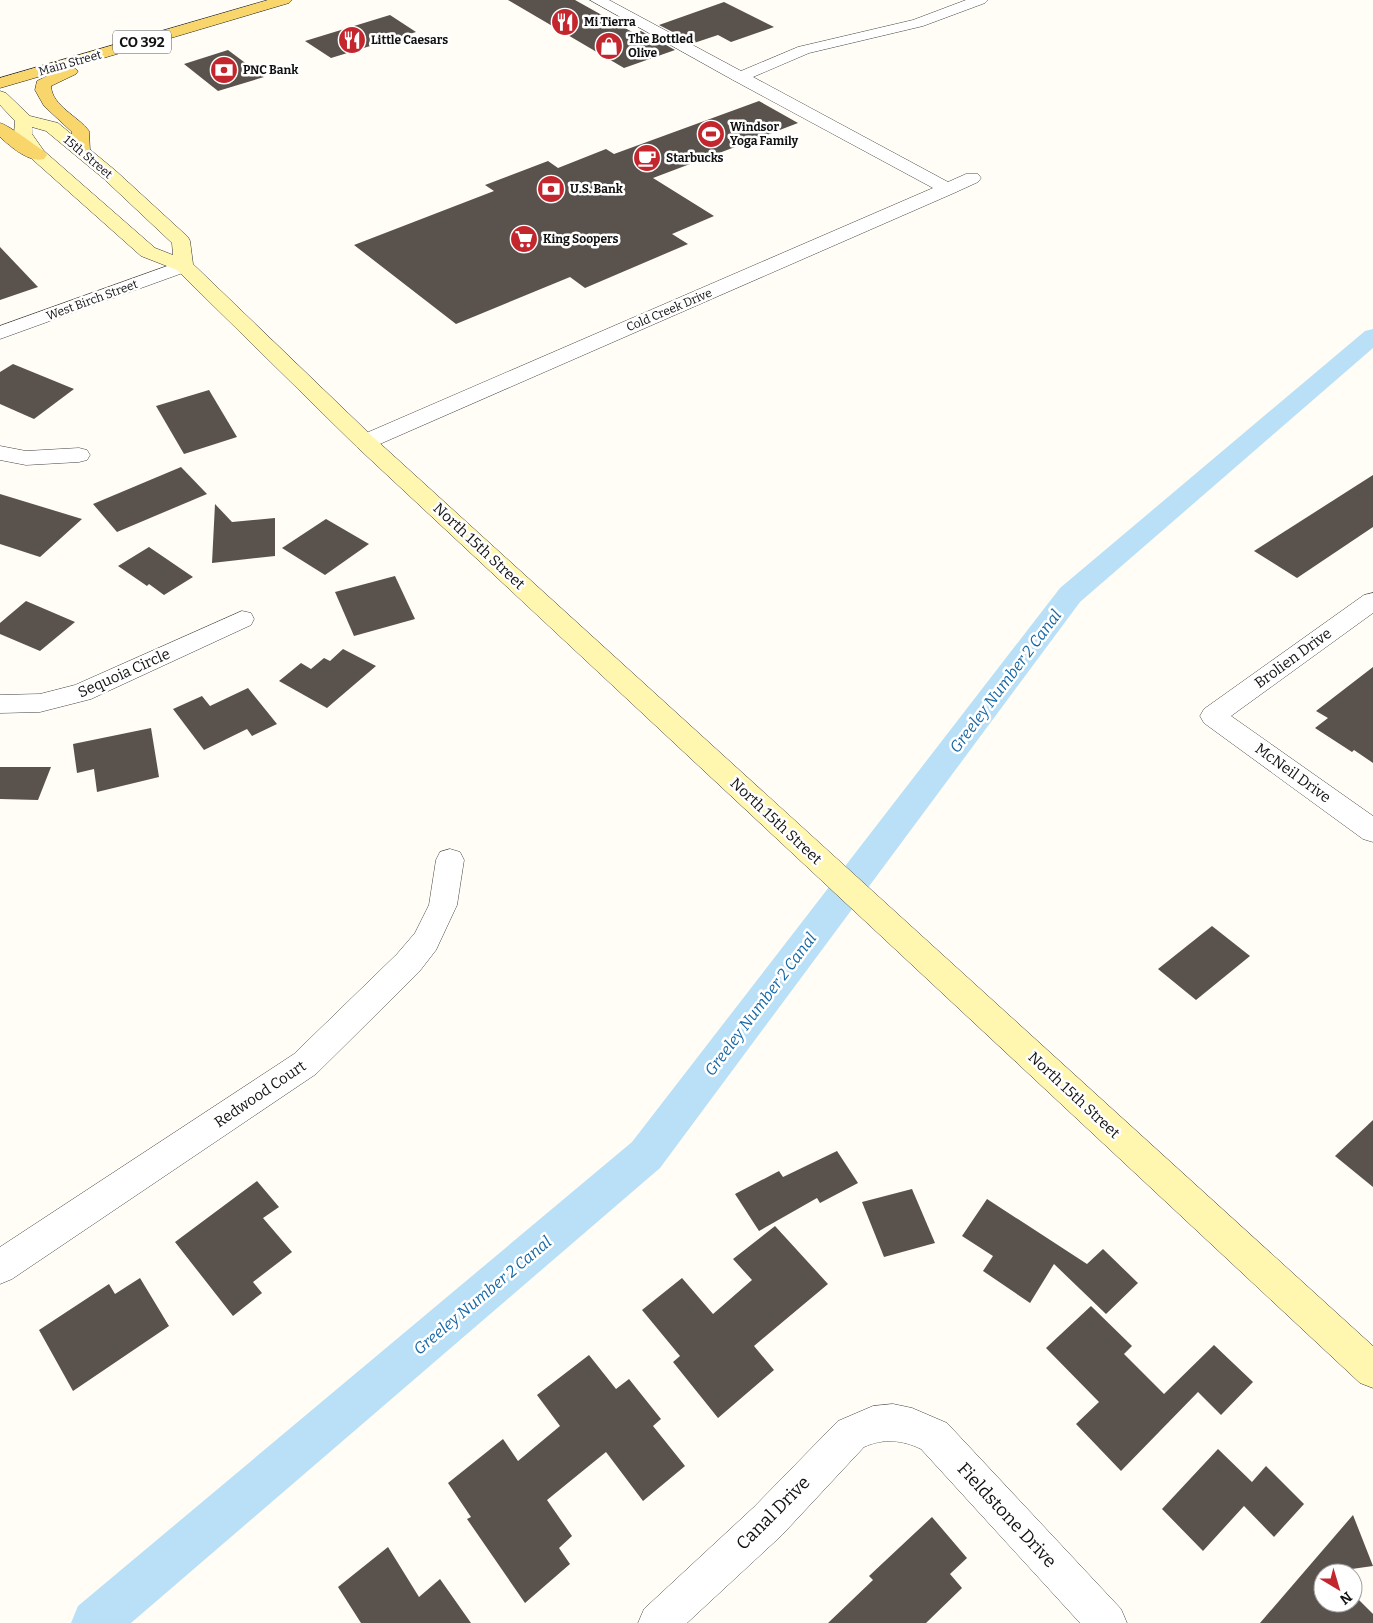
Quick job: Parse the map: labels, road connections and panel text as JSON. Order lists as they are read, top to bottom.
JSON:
{
  "streets": {
    "main road": ["CO 392", "Main Street"],
    "street": [
      "15th Street",
      "West Birch Street",
      "Cold Creek Drive",
      "North 15th Street",
      "Brolien Drive",
      "Sequoia Circle",
      "McNeil Drive",
      "Redwood Court",
      "Canal Drive",
      "Fieldstone Drive"
    ]
  },
  "crossings": [
    ["15th Street", "West Birch Street"],
    ["15th Street", "North 15th Street"],
    ["West Birch Street", "North 15th Street"],
    ["Cold Creek Drive", "North 15th Street"],
    ["Brolien Drive", "McNeil Drive"],
    ["Canal Drive", "Fieldstone Drive"]
  ],
  "water": ["Greeley Number 2 Canal"],
  "places": {
    "restaurant": ["Mi Tierra", "Little Caesars"],
    "shop": ["The Bottled Olive"],
    "bank": ["PNC Bank", "U.S. Bank"],
    "sports": ["Windsor Yoga Family"],
    "cafe": ["Starbucks"],
    "supermarket": ["King Soopers"]
  },
  "north": "bottom right"
}
